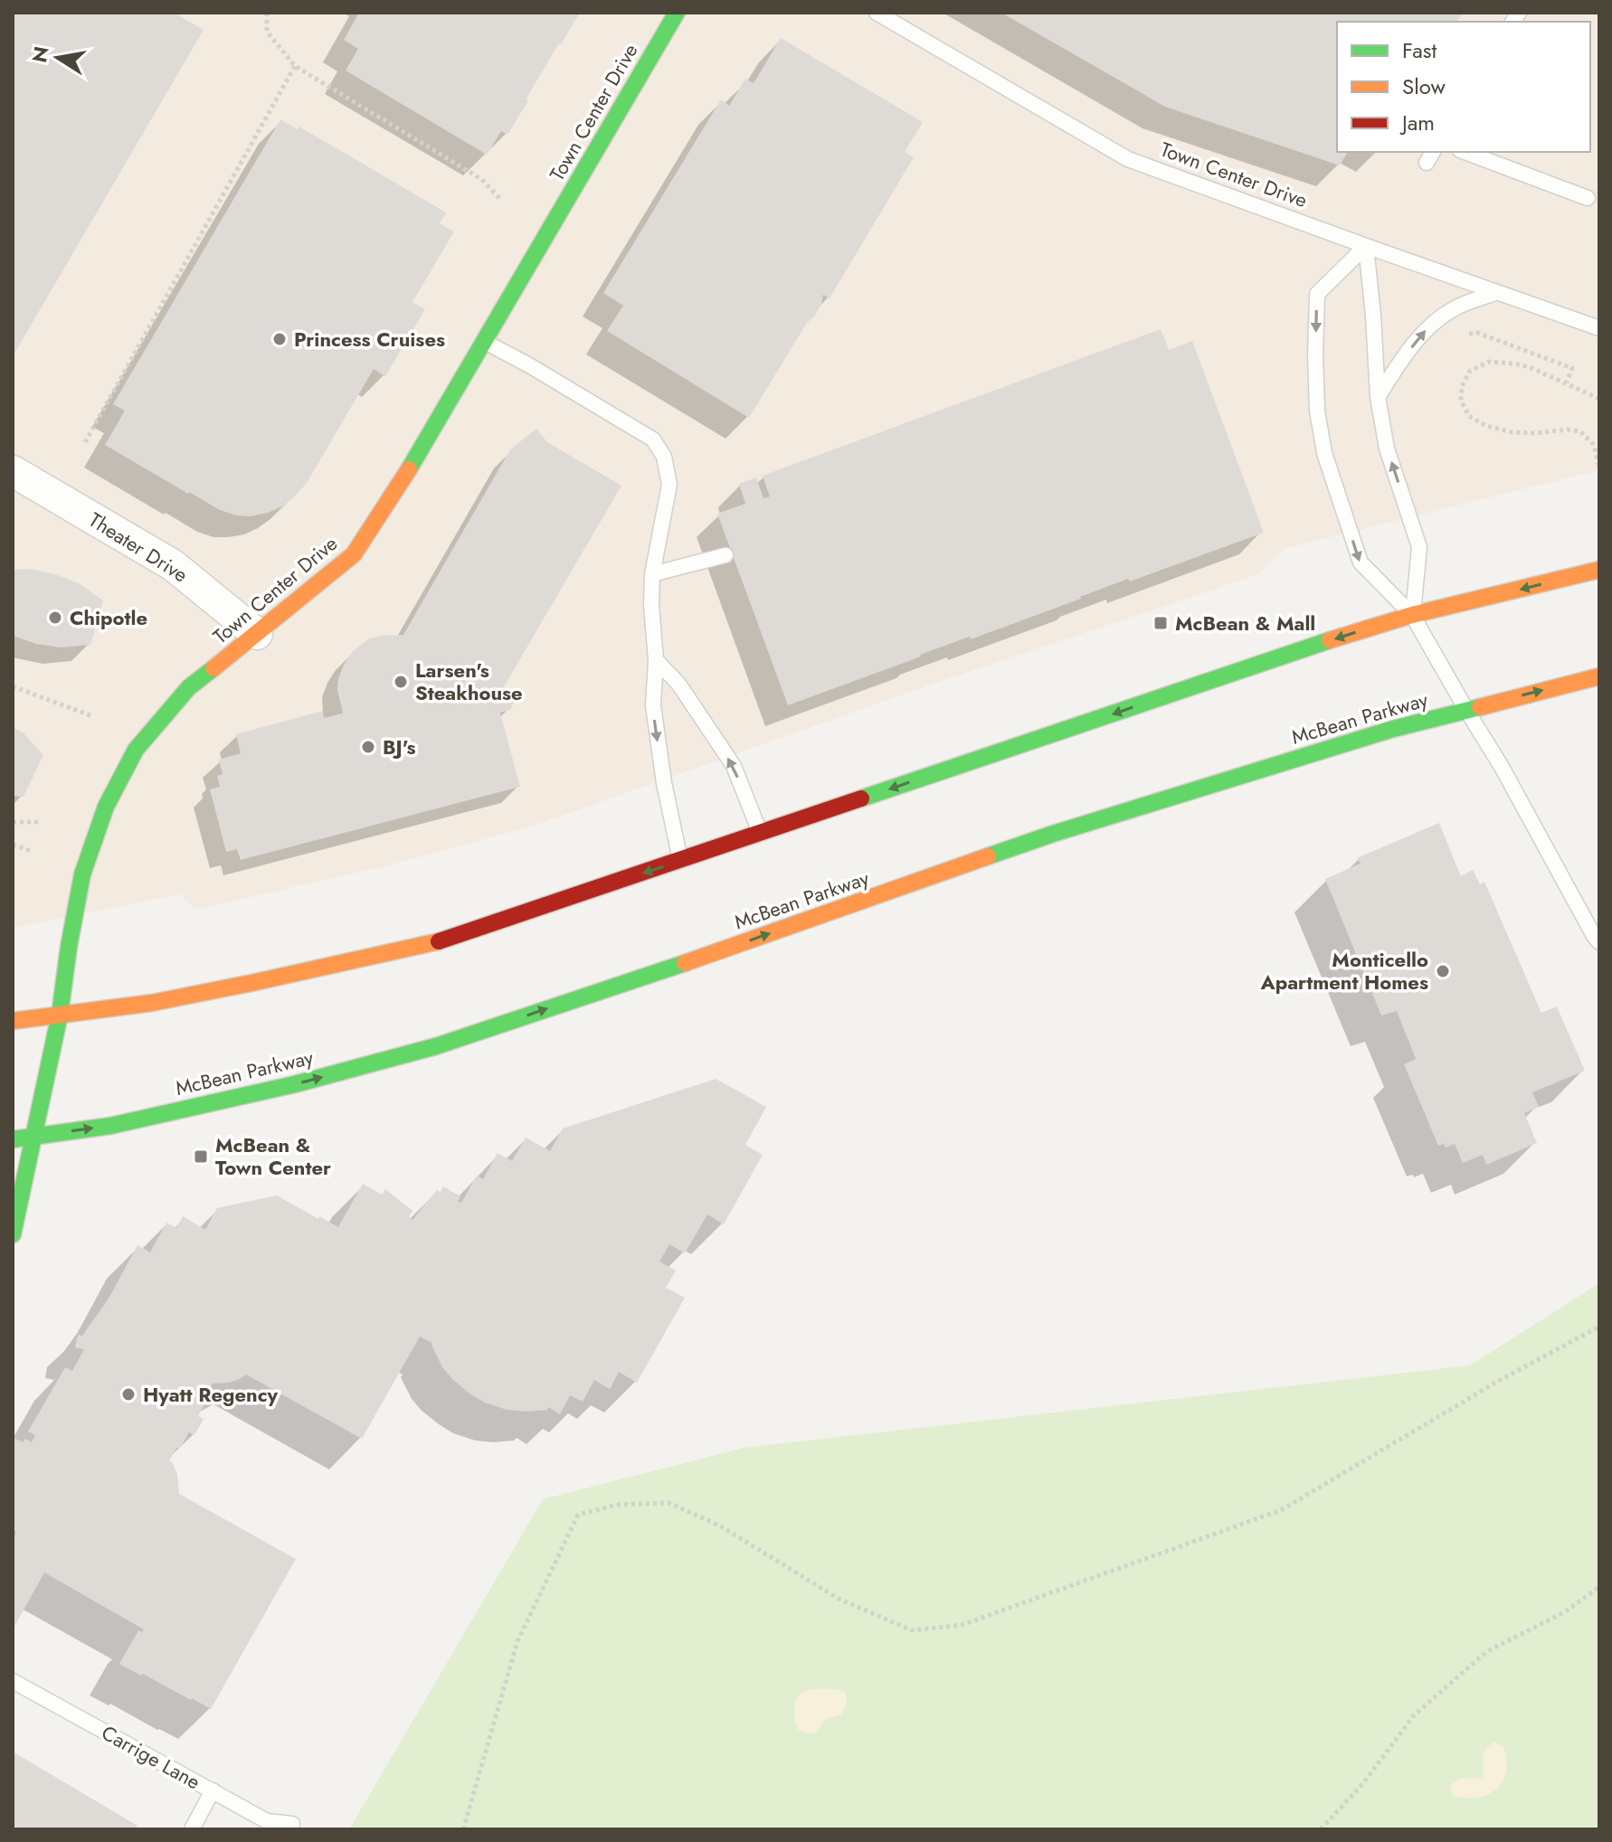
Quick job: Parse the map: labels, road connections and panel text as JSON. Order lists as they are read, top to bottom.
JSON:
{
  "streets": {
    "main road": ["Town Center Drive", "McBean Parkway"],
    "street": ["Theater Drive"],
    "lane": ["Carrige Lane"]
  },
  "crossings": [
    ["Town Center Drive", "Theater Drive"],
    ["Town Center Drive", "McBean Parkway"]
  ],
  "places": {
    "other": [
      "Princess Cruises",
      "Chipotle",
      "Larsen's Steakhouse",
      "BJ's",
      "Monticello Apartment Homes",
      "Hyatt Regency"
    ],
    "transit": ["McBean & Mall", "McBean & Town Center"]
  },
  "legend": ["Fast", "Slow", "Jam"],
  "north": "left"
}
